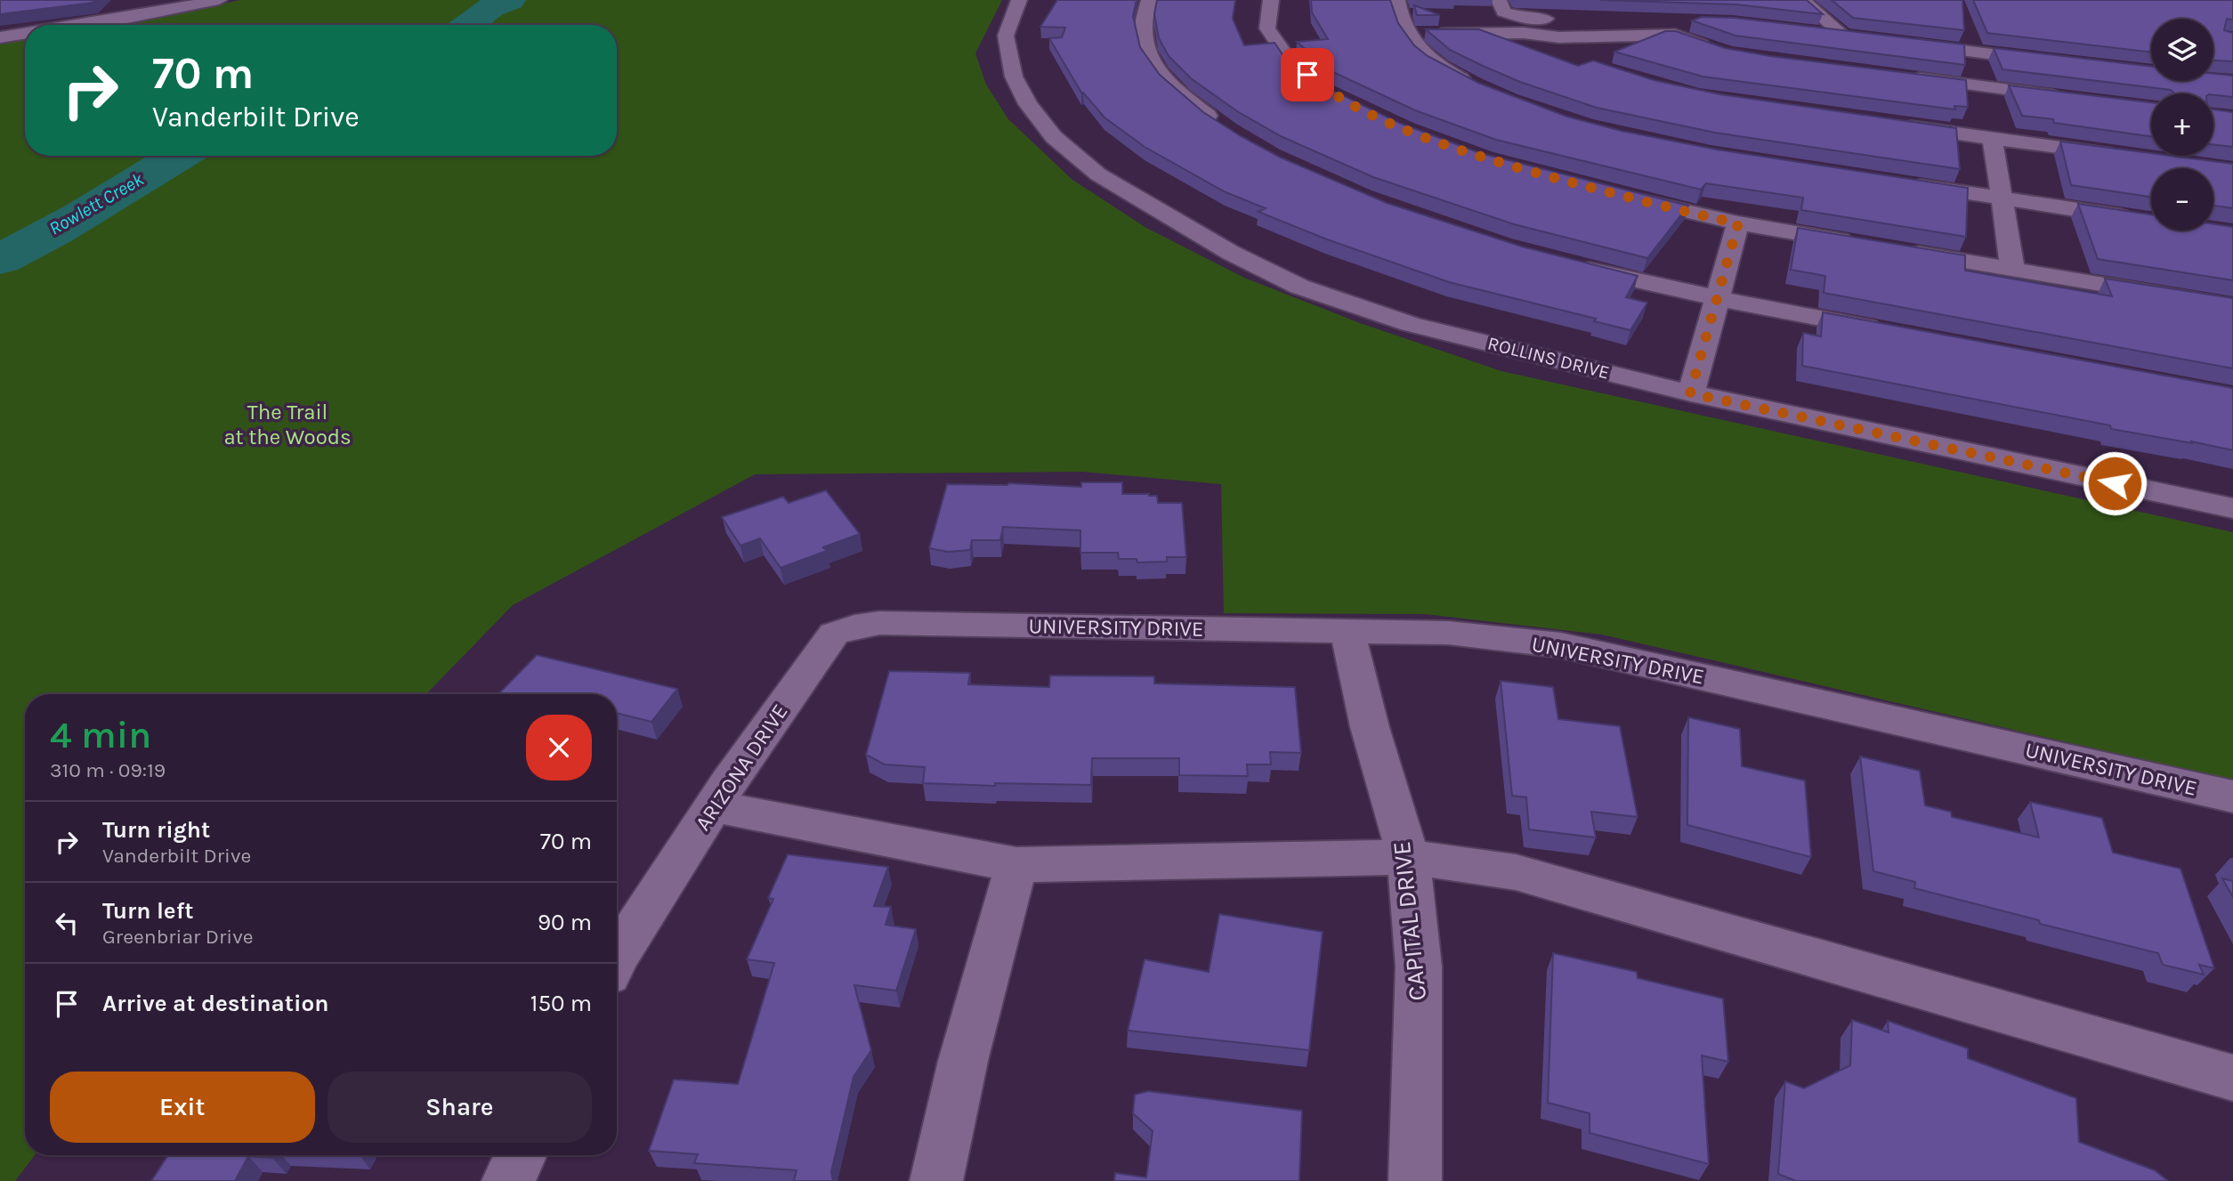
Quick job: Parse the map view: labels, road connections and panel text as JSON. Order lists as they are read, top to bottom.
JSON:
{
  "streets": {
    "street": [
      "ROLLINS DRIVE",
      "UNIVERSITY DRIVE",
      "ARIZONA DRIVE",
      "CAPITAL DRIVE"
    ]
  },
  "crossings": [
    ["UNIVERSITY DRIVE", "ARIZONA DRIVE"],
    ["UNIVERSITY DRIVE", "CAPITAL DRIVE"]
  ],
  "water": ["Rowlett Creek"],
  "parks": ["The Trail at the Woods"],
  "page": {
    "map_buttons": ["+", "−"],
    "turn": ["70 m", "Vanderbilt Drive"],
    "heading": ["4 min", "310 m · 09:19"],
    "list": [
      {
        "name": "Turn right",
        "note": "Vanderbilt Drive",
        "value": "70 m"
      },
      {
        "name": "Turn left",
        "note": "Greenbriar Drive",
        "value": "90 m"
      },
      {
        "name": "Arrive at destination",
        "value": "150 m"
      }
    ],
    "buttons": ["Exit", "Share"]
  }
}
